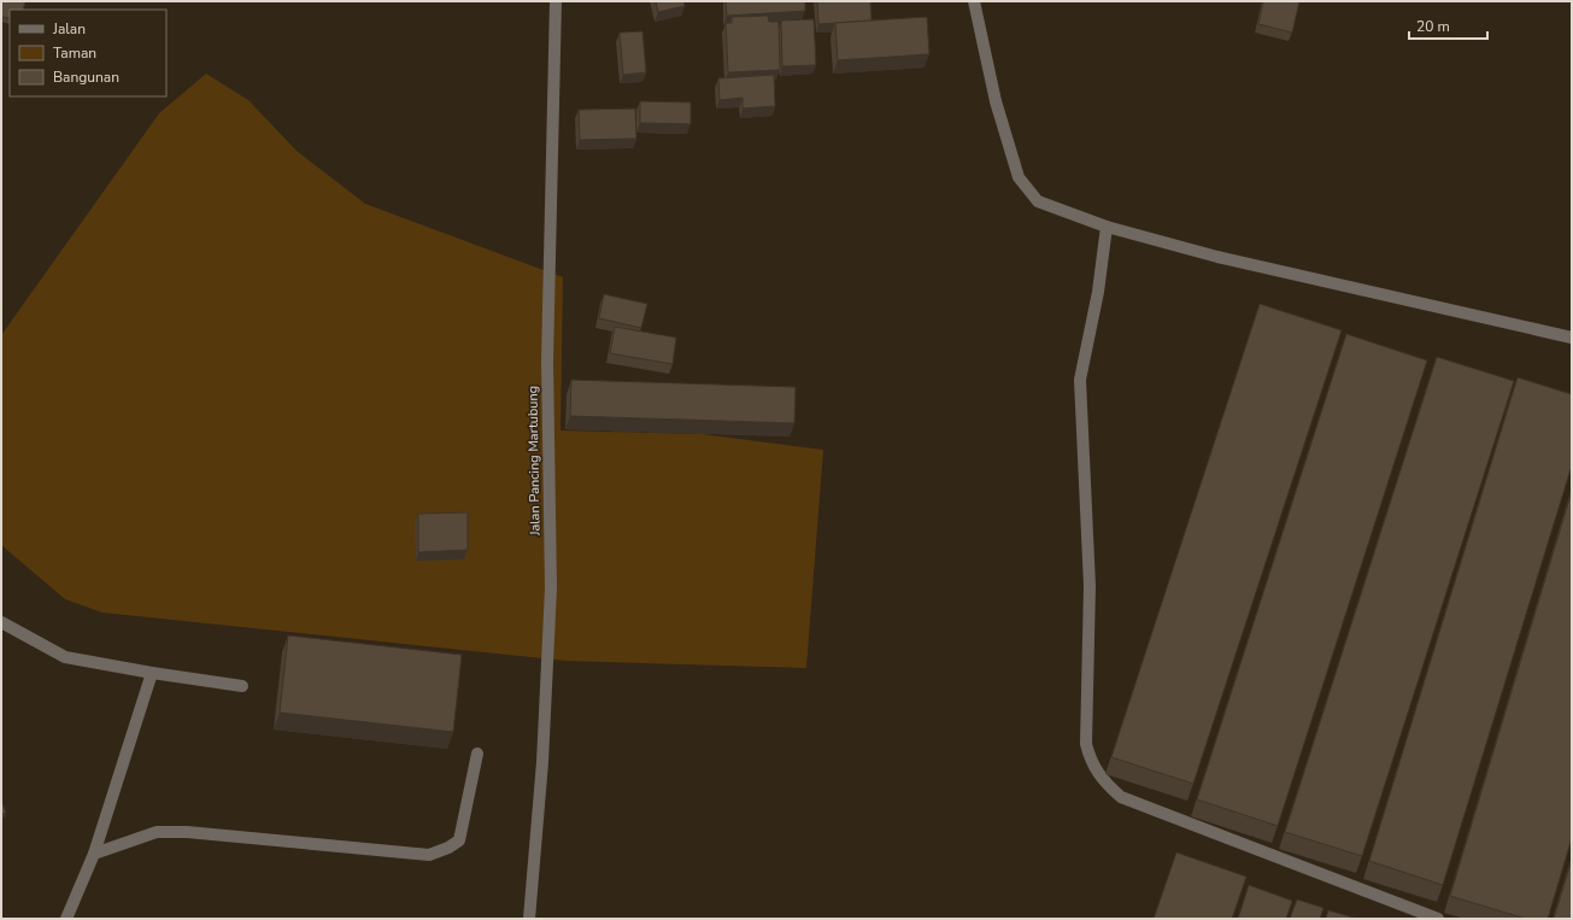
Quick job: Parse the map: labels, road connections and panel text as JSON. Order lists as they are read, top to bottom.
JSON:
{
  "streets": {
    "street": ["Jalan Pancing Martubung"]
  },
  "legend": ["Jalan", "Taman", "Bangunan"],
  "scale_bar": "20 m"
}
